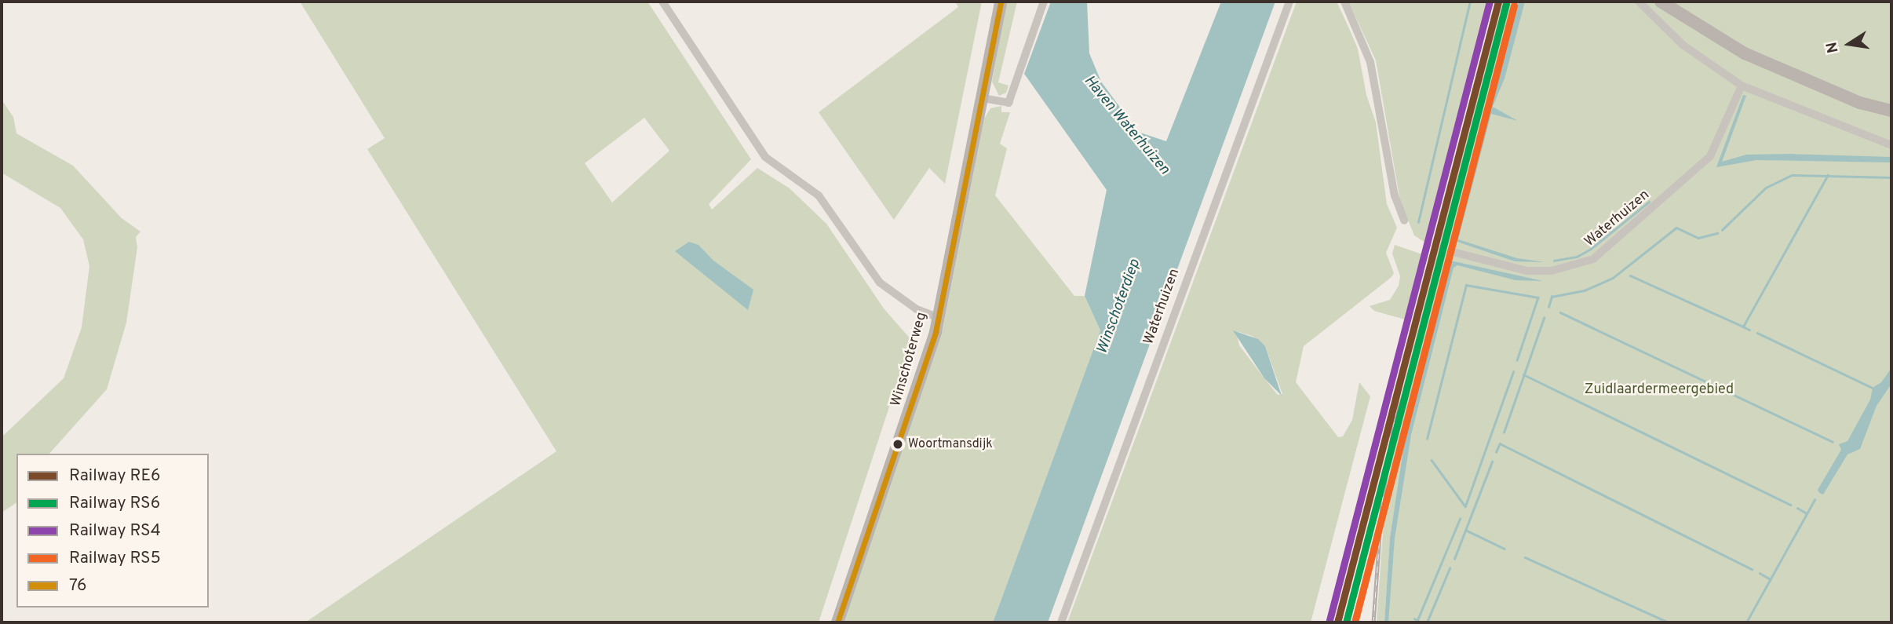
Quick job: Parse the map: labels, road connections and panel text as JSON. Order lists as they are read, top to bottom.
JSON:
{
  "streets": {
    "main road": ["Winschoterweg"],
    "street": ["Waterhuizen"]
  },
  "water": ["Haven Waterhuizen", "Winschoterdiep"],
  "parks": ["Zuidlaardermeergebied"],
  "places": ["Woortmansdijk"],
  "lines": [
    "rail line RE6",
    "rail line RS4",
    "transit line 76",
    "rail line RS6",
    "rail line RS5"
  ],
  "legend": [
    "Railway RE6",
    "Railway RS6",
    "Railway RS4",
    "Railway RS5",
    "76"
  ],
  "north": "left"
}
